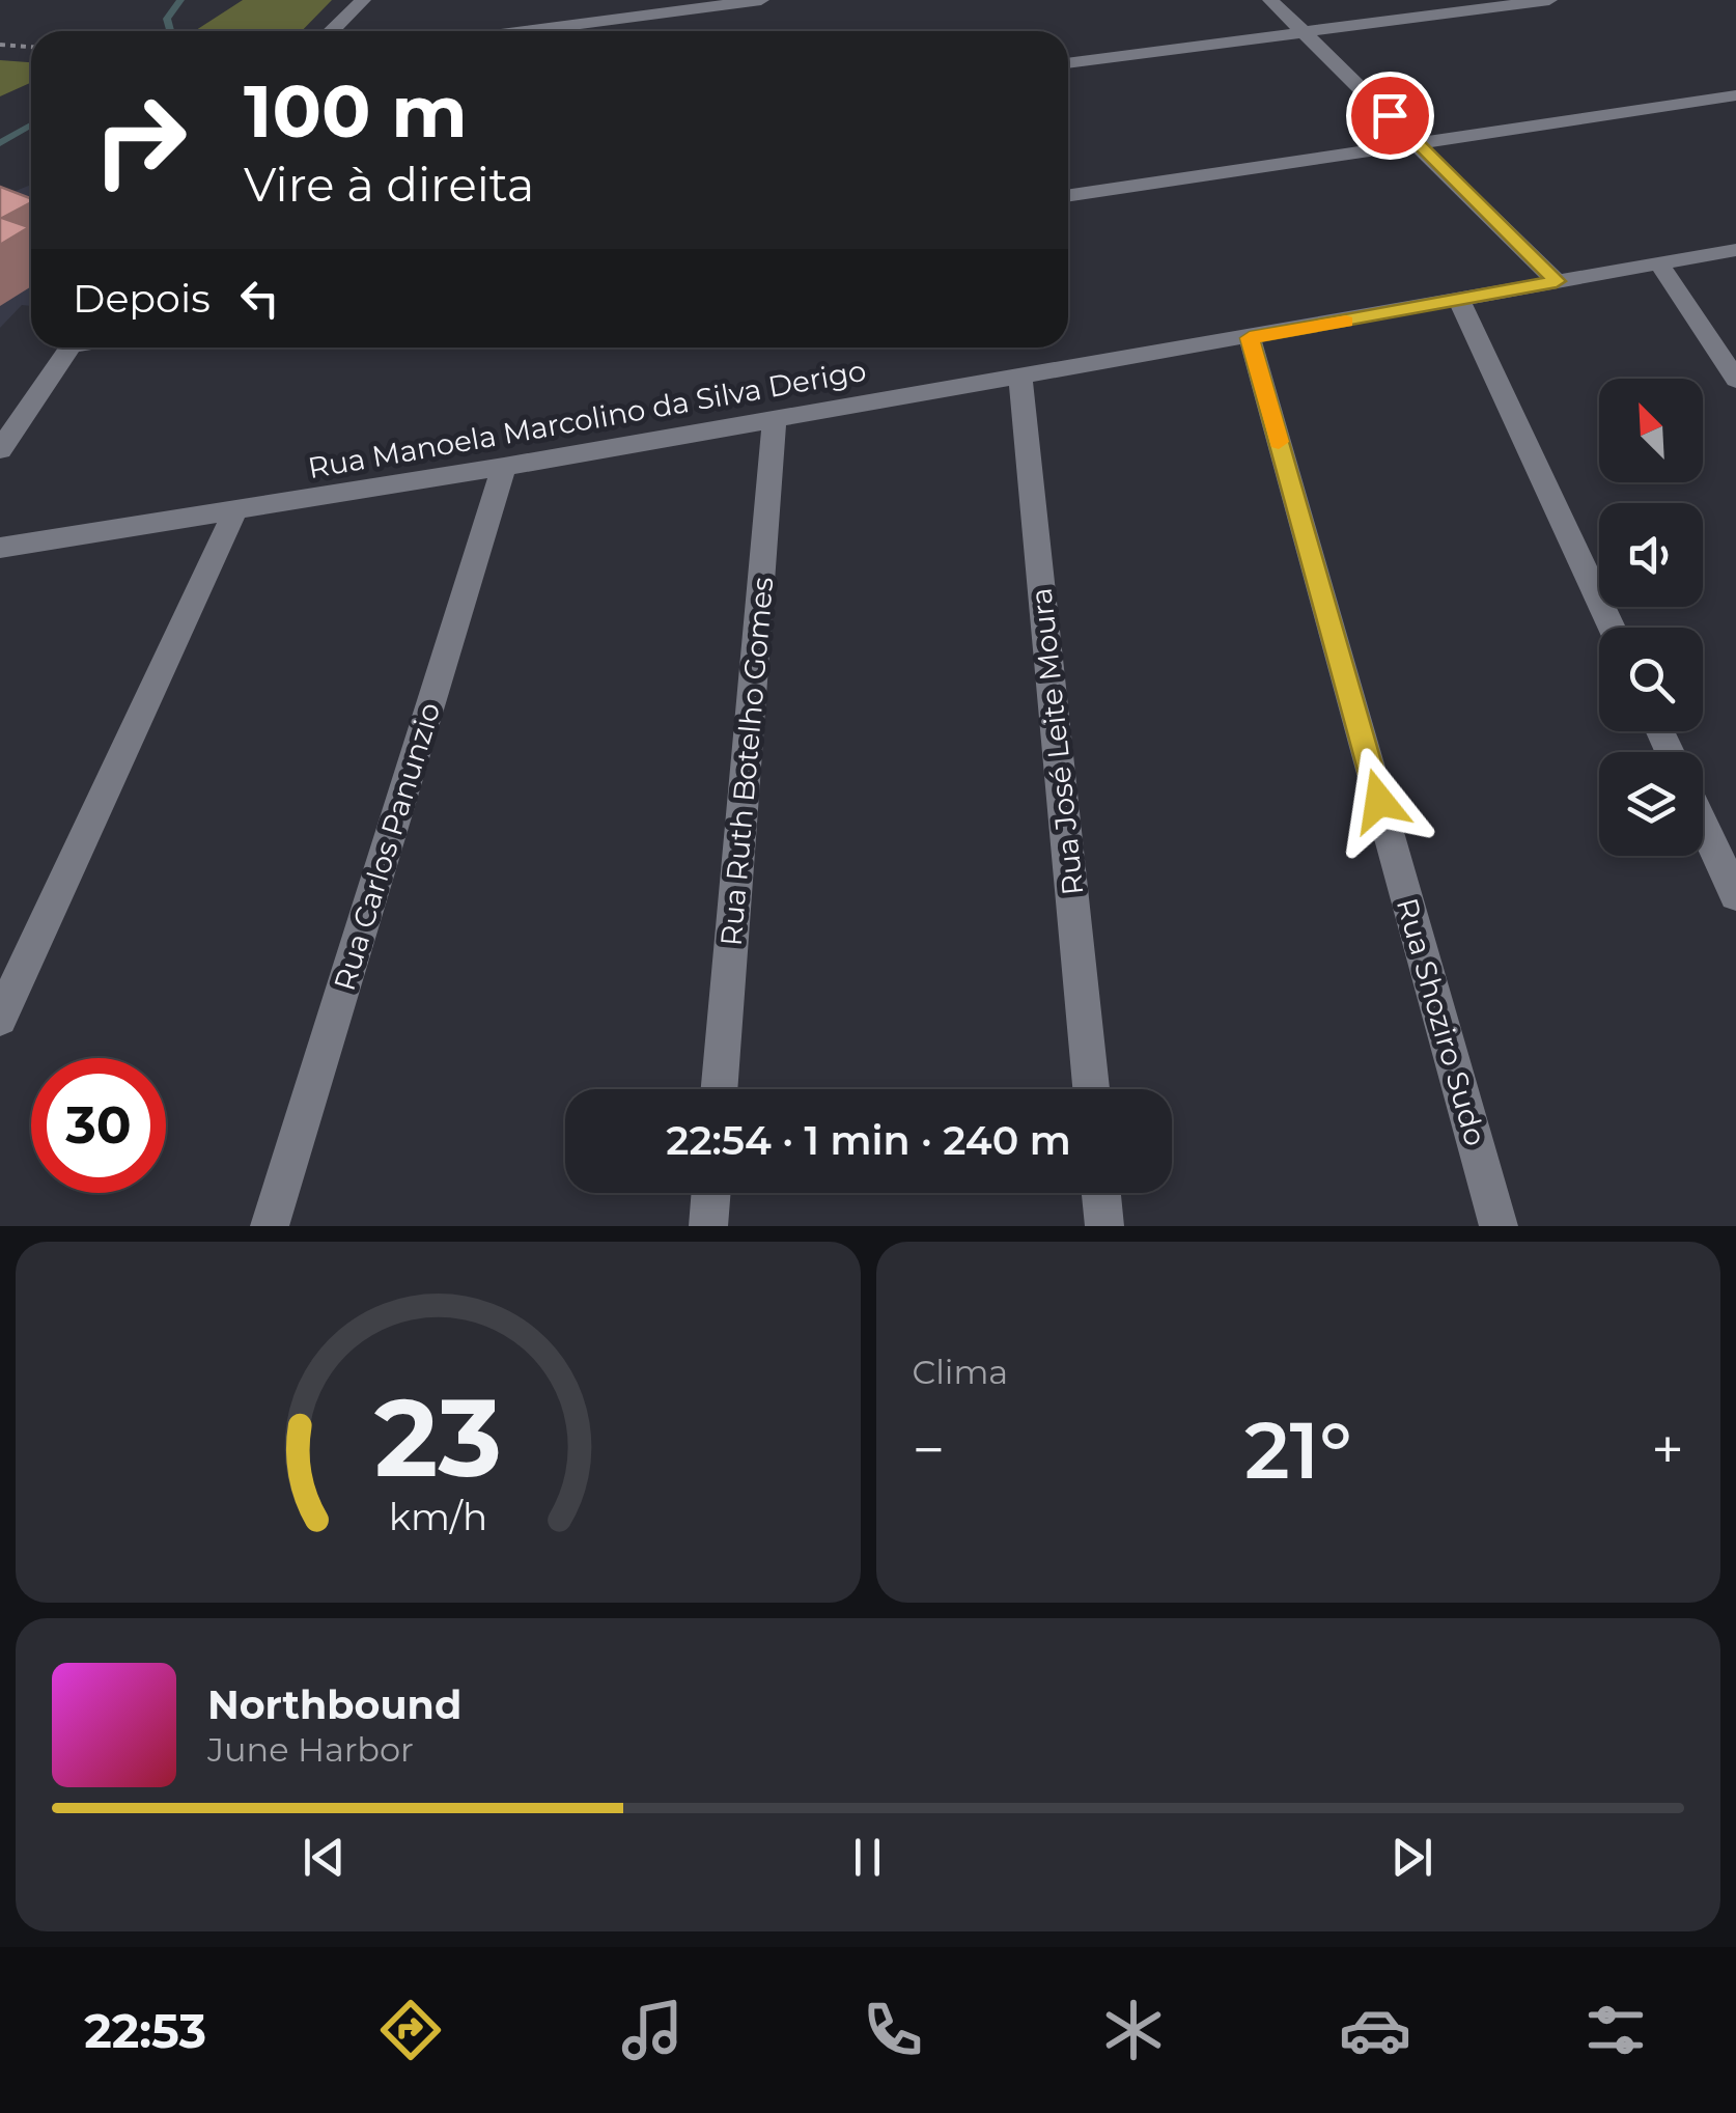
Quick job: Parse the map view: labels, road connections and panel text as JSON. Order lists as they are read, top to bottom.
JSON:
{
  "streets": {
    "street": [
      "Rua Manoela Marcolino da Silva Derigo",
      "Rua José Leite Moura",
      "Rua Ruth Botelho Gomes",
      "Rua Carlos Panunzio",
      "Rua Shoziro Sudo"
    ]
  },
  "crossings": [
    ["Rua Manoela Marcolino da Silva Derigo", "Rua José Leite Moura"],
    ["Rua Manoela Marcolino da Silva Derigo", "Rua Ruth Botelho Gomes"],
    ["Rua Manoela Marcolino da Silva Derigo", "Rua Carlos Panunzio"],
    ["Rua Manoela Marcolino da Silva Derigo", "Rua Shoziro Sudo"]
  ],
  "north": "top left",
  "page": {
    "turn": ["100 m", "Vire à direita"],
    "then": "Depois",
    "limit": "30",
    "trip": "22:54 · 1 min · 240 m",
    "tile": "Clima",
    "heat": ["−", "21°", "+"],
    "song": ["Northbound", "June Harbor"],
    "tabs": "22:53",
    "gauge": ["23", "km/h"]
  }
}
